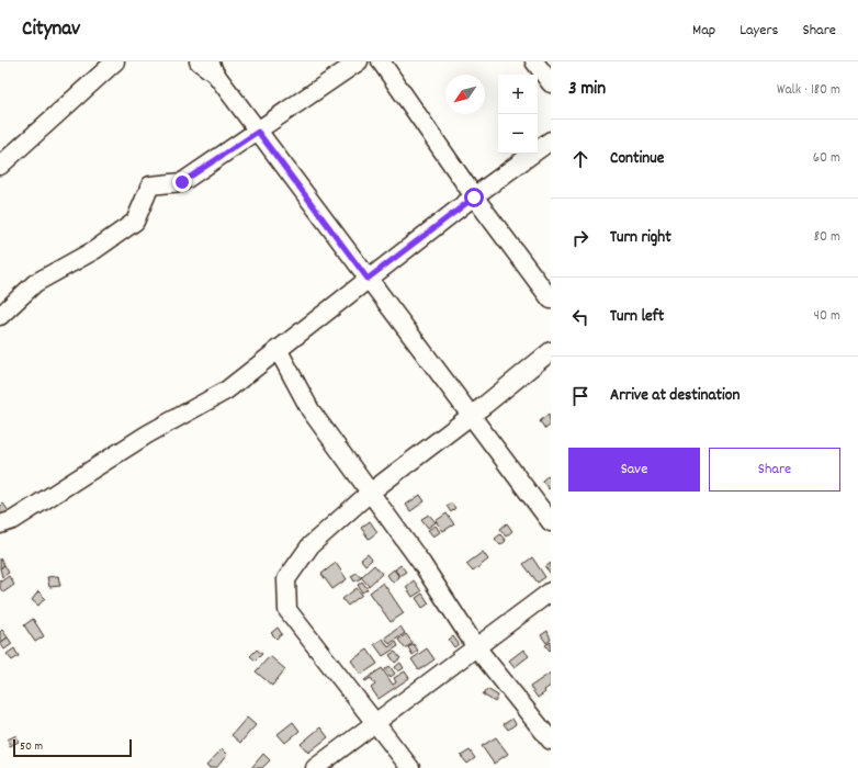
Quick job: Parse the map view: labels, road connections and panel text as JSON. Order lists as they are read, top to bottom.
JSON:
{
  "scale_bar": "50 m",
  "north": "bottom left",
  "page": {
    "header": "Citynav",
    "nav": ["Map", "Layers", "Share"],
    "heading": ["3 min", "Walk · 180 m"],
    "map_buttons": ["+", "−"],
    "list": [
      ["Continue", "60 m"],
      ["Turn right", "80 m"],
      ["Turn left", "40 m"],
      "Arrive at destination"
    ],
    "buttons": ["Save", "Share"],
    "scale": "50 m"
  }
}
